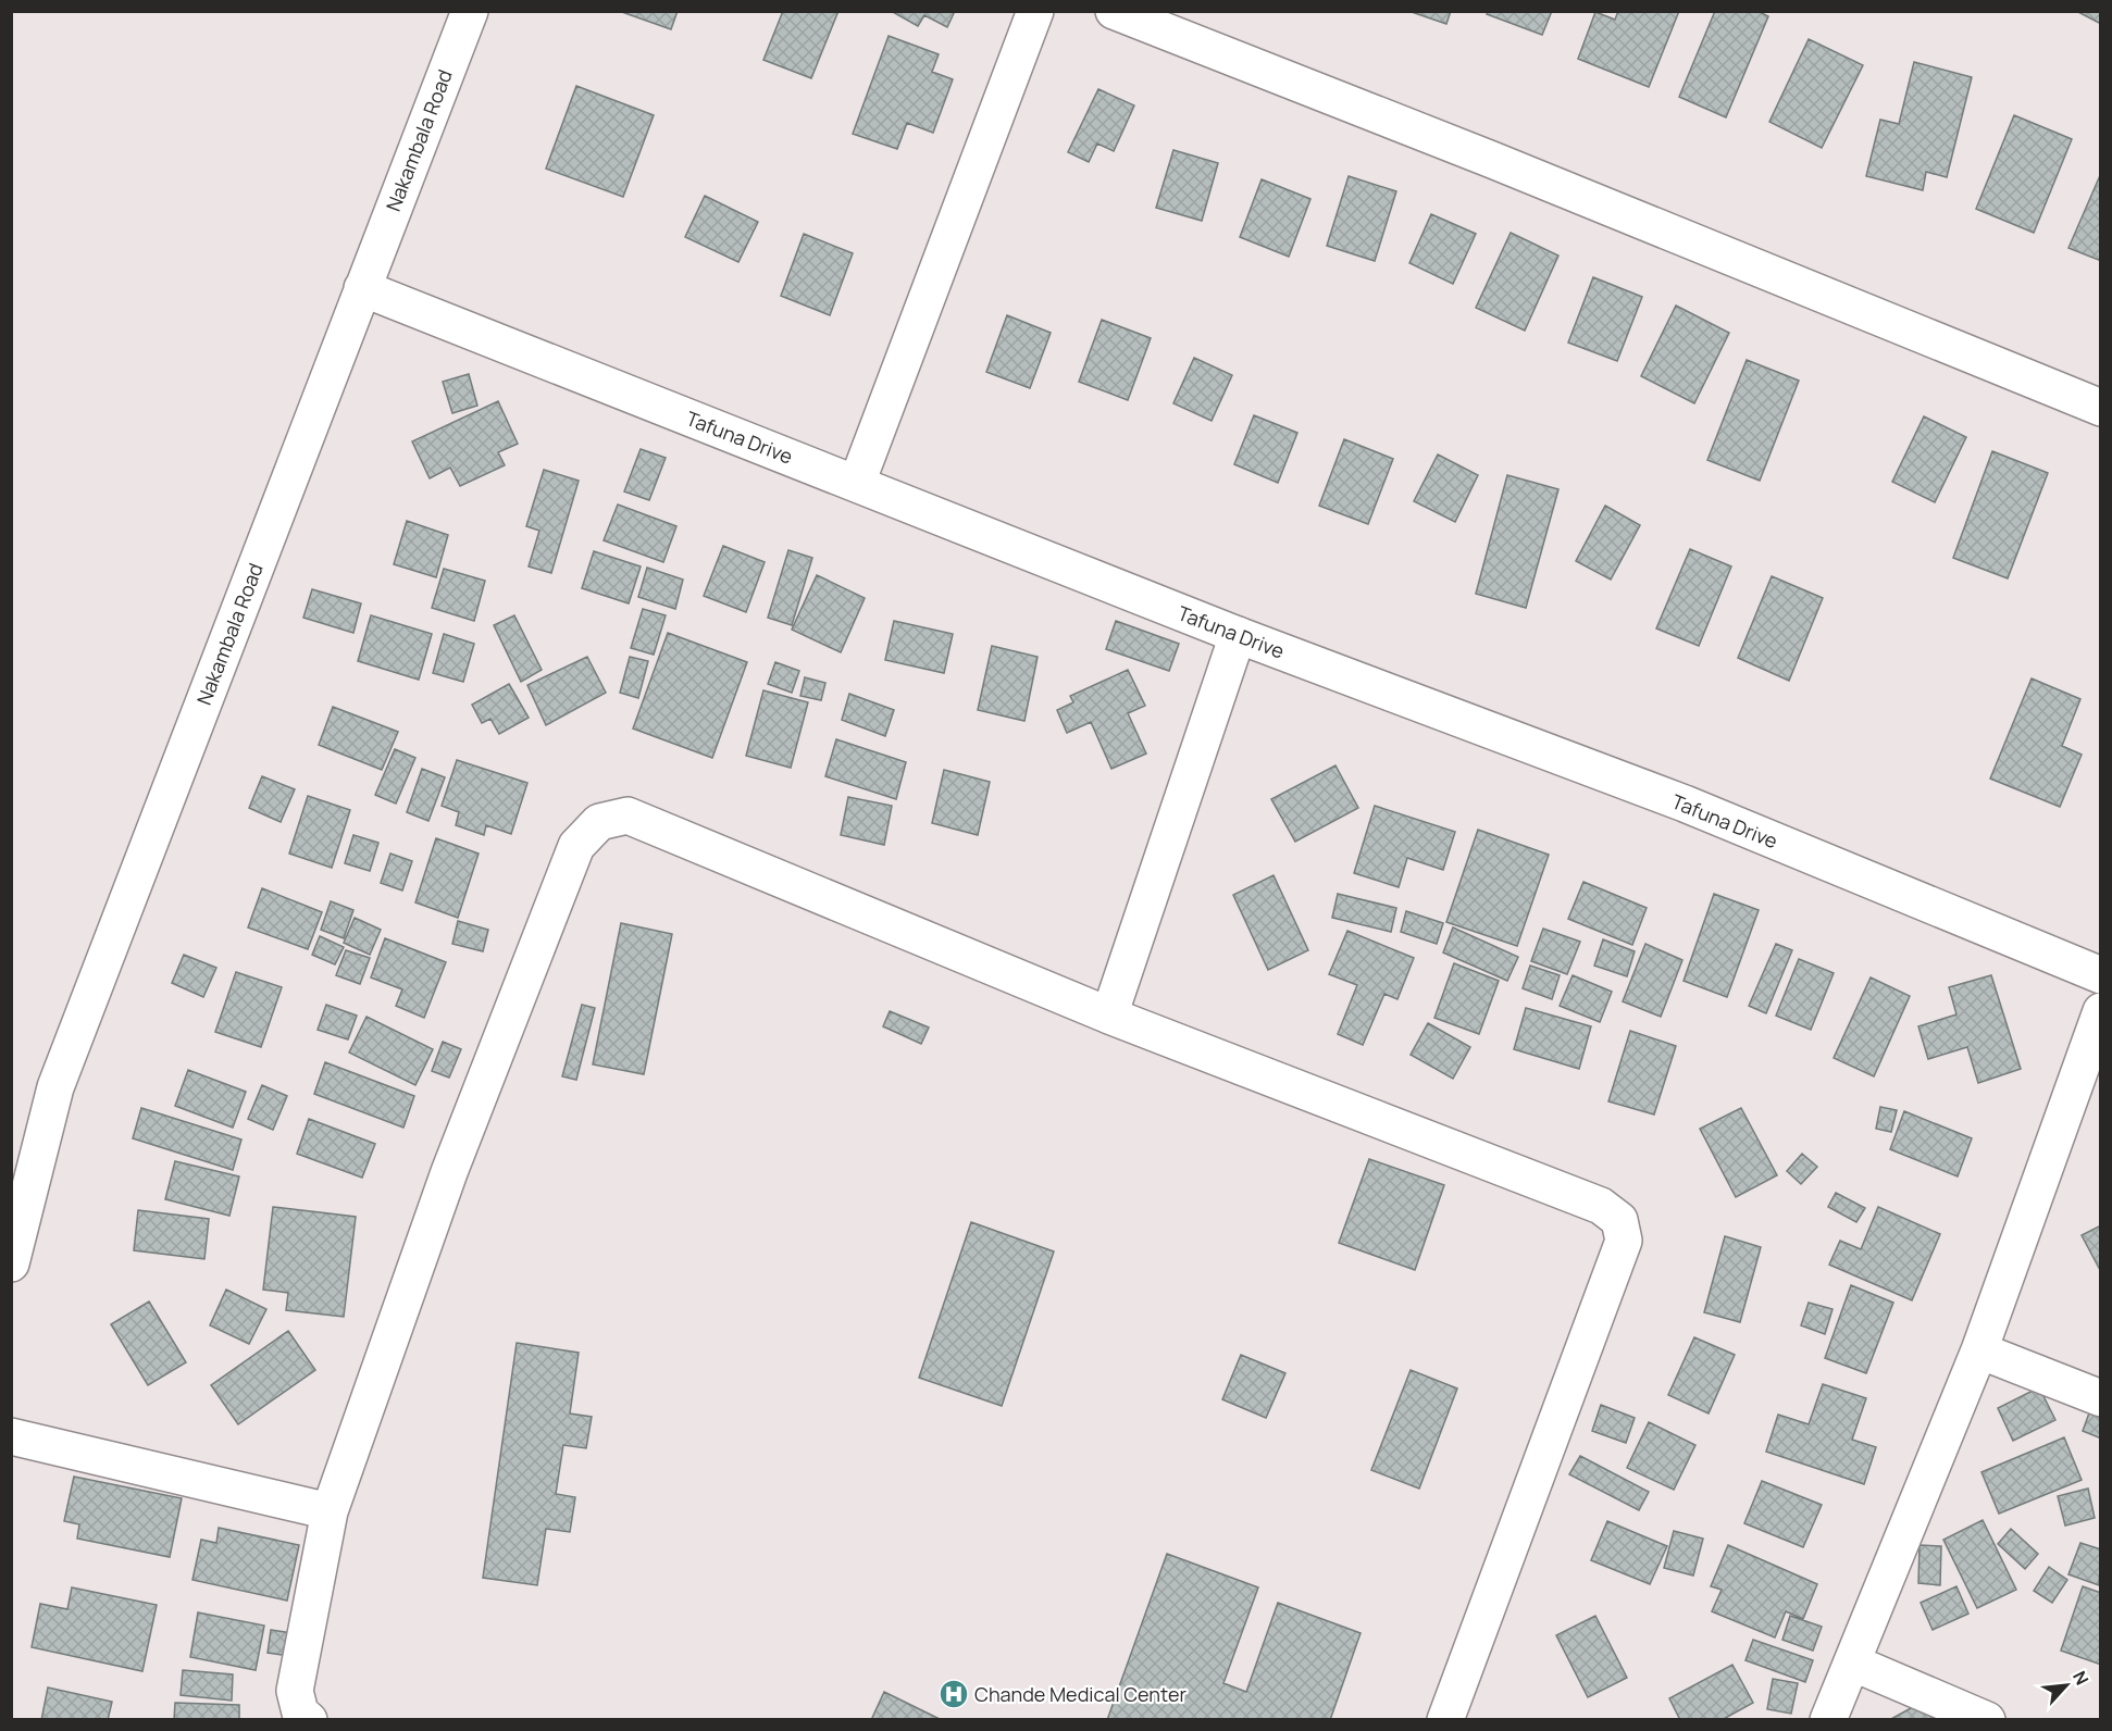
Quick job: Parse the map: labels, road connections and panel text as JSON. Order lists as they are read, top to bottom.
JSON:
{
  "streets": {
    "street": ["Nakambala Road", "Tafuna Drive"]
  },
  "crossings": [
    ["Nakambala Road", "Tafuna Drive"]
  ],
  "places": {
    "hospital": ["Chande Medical Center"]
  },
  "north": "top right"
}
